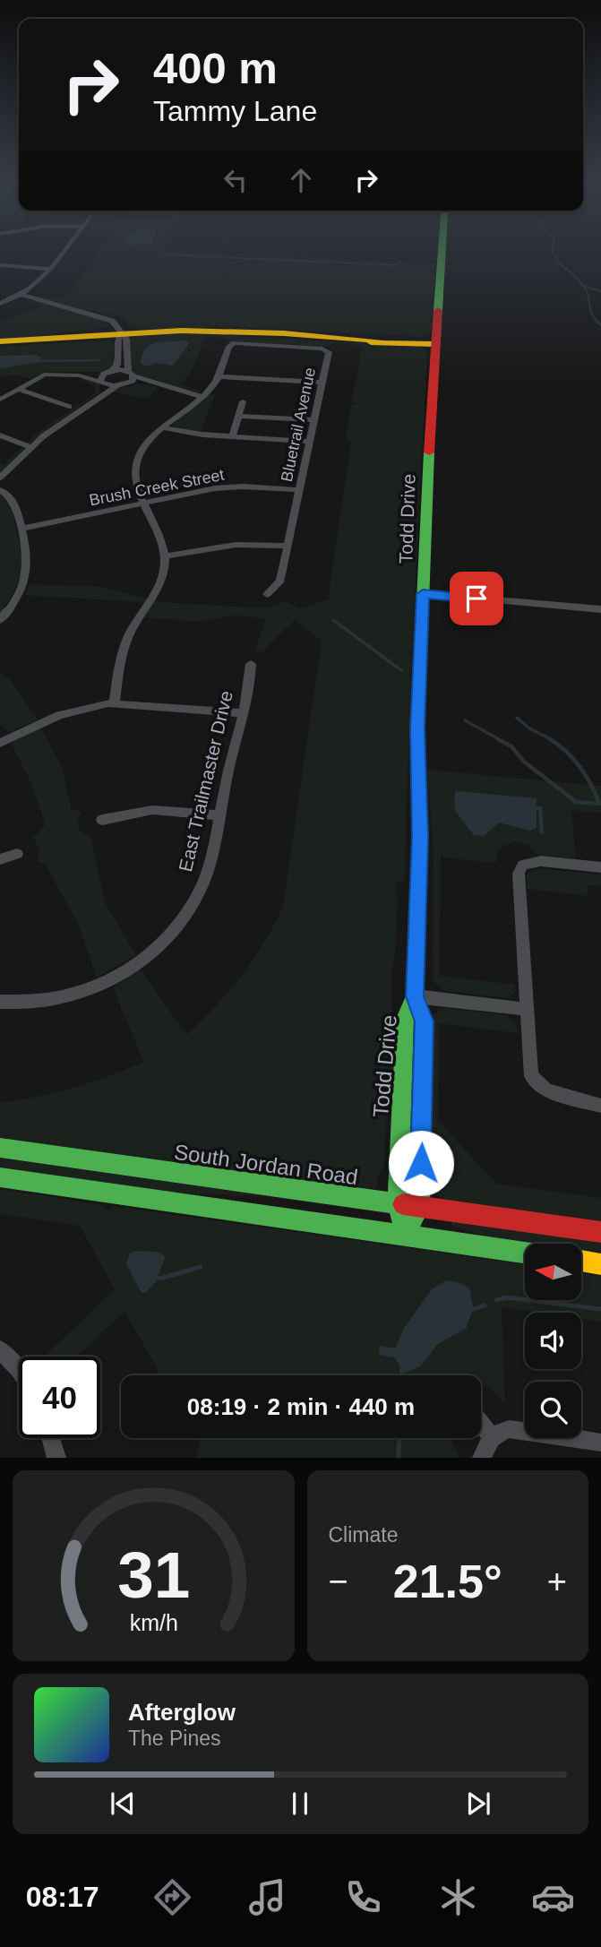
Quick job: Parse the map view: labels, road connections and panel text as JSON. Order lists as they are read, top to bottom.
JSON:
{
  "streets": {
    "main road": ["Todd Drive", "South Jordan Road"],
    "street": ["Bluetrail Avenue", "Brush Creek Street", "East Trailmaster Drive"]
  },
  "crossings": [
    ["Bluetrail Avenue", "Brush Creek Street"],
    ["Todd Drive", "South Jordan Road"]
  ],
  "north": "left",
  "page": {
    "turn": ["400 m", "Tammy Lane"],
    "limit": "40",
    "trip": "08:19 · 2 min · 440 m",
    "tile": "Climate",
    "heat": ["−", "21.5°", "+"],
    "song": ["Afterglow", "The Pines"],
    "tabs": "08:17",
    "gauge": ["31", "km/h"]
  }
}
